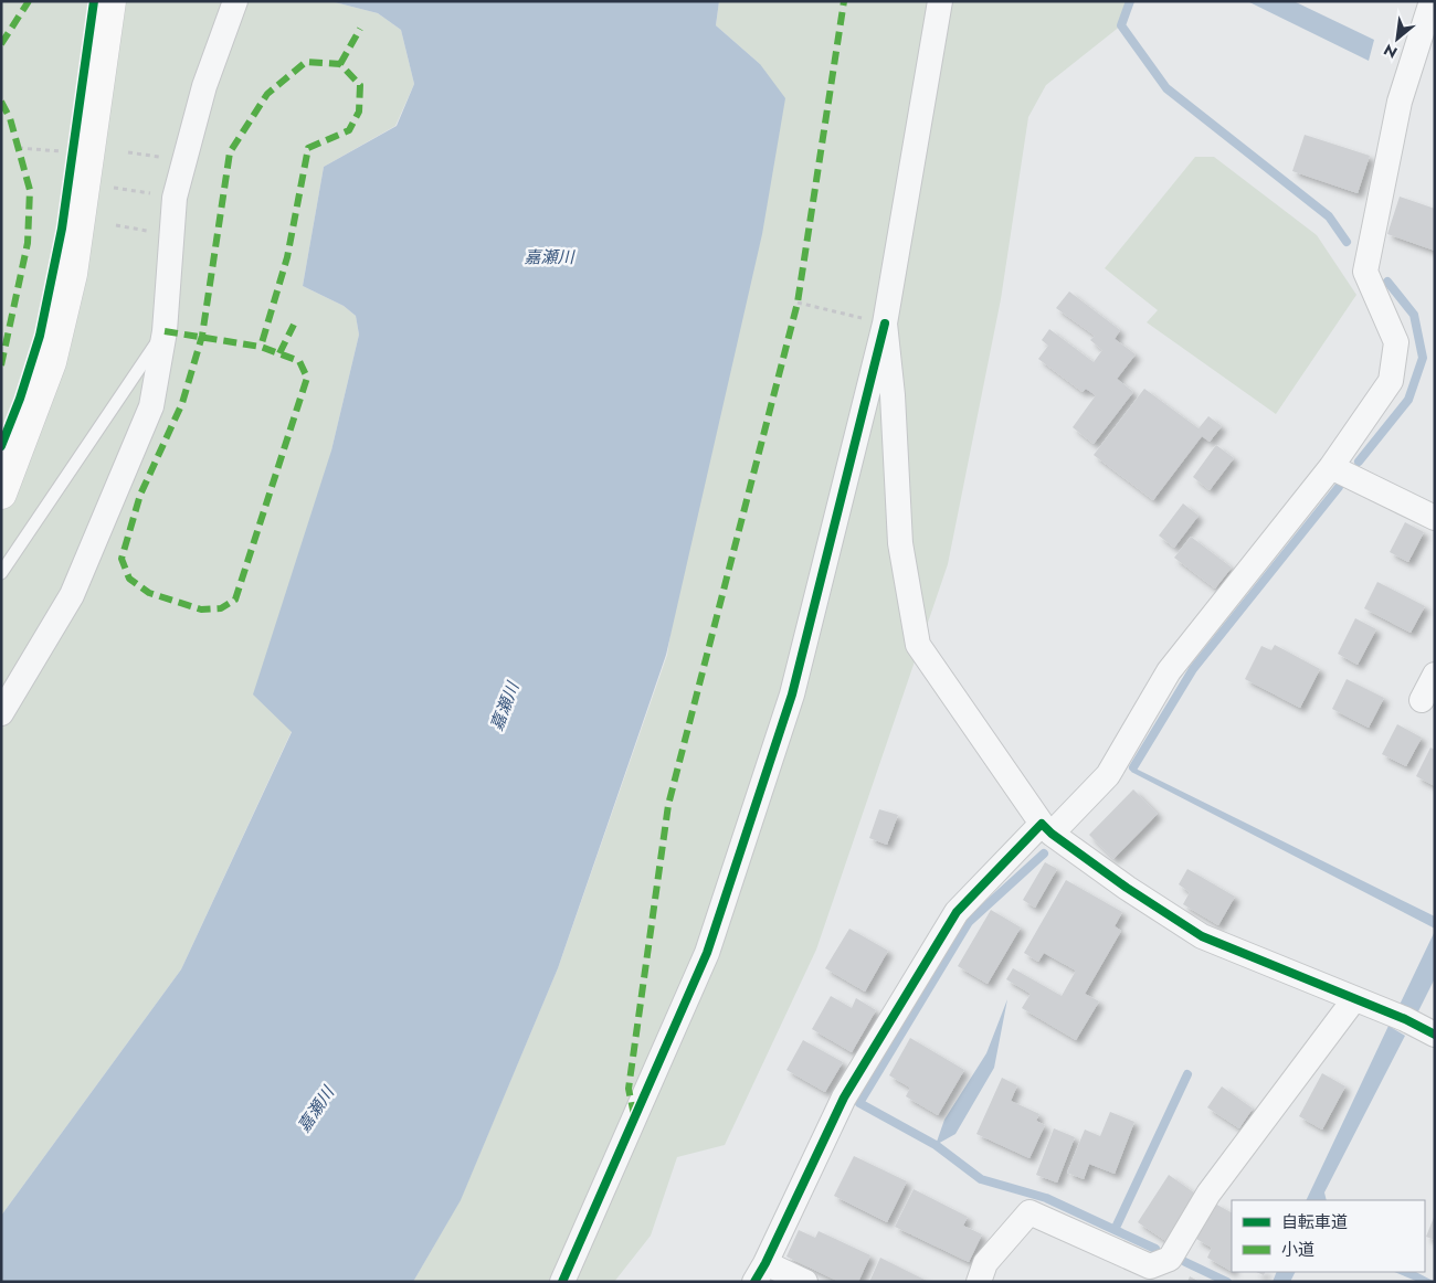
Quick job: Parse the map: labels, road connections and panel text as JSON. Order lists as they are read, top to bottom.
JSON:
{
  "water": ["嘉瀬川"],
  "legend": ["自転車道", "小道"],
  "north": "bottom left"
}
